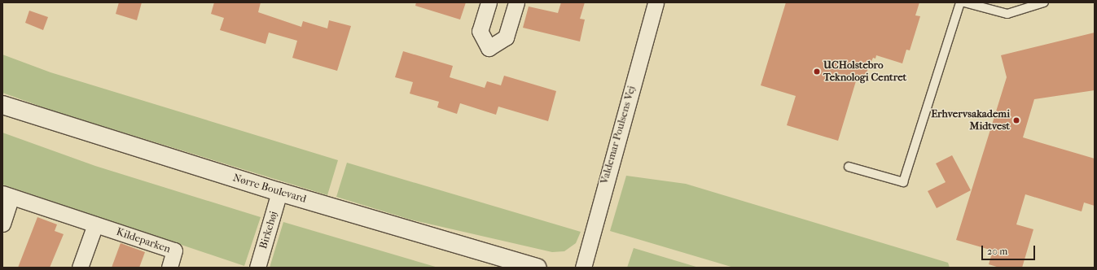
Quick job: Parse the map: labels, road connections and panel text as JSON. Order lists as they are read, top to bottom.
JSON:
{
  "streets": {
    "street": [
      "Valdemar Poulsens Vej",
      "Nørre Boulevard",
      "Birkehøj",
      "Kildeparken"
    ]
  },
  "crossings": [
    ["Nørre Boulevard", "Birkehøj"]
  ],
  "places": ["UCHolstebro Teknologi Centret", "Erhvervsakademi Midtvest"],
  "scale_bar": "20 m"
}
